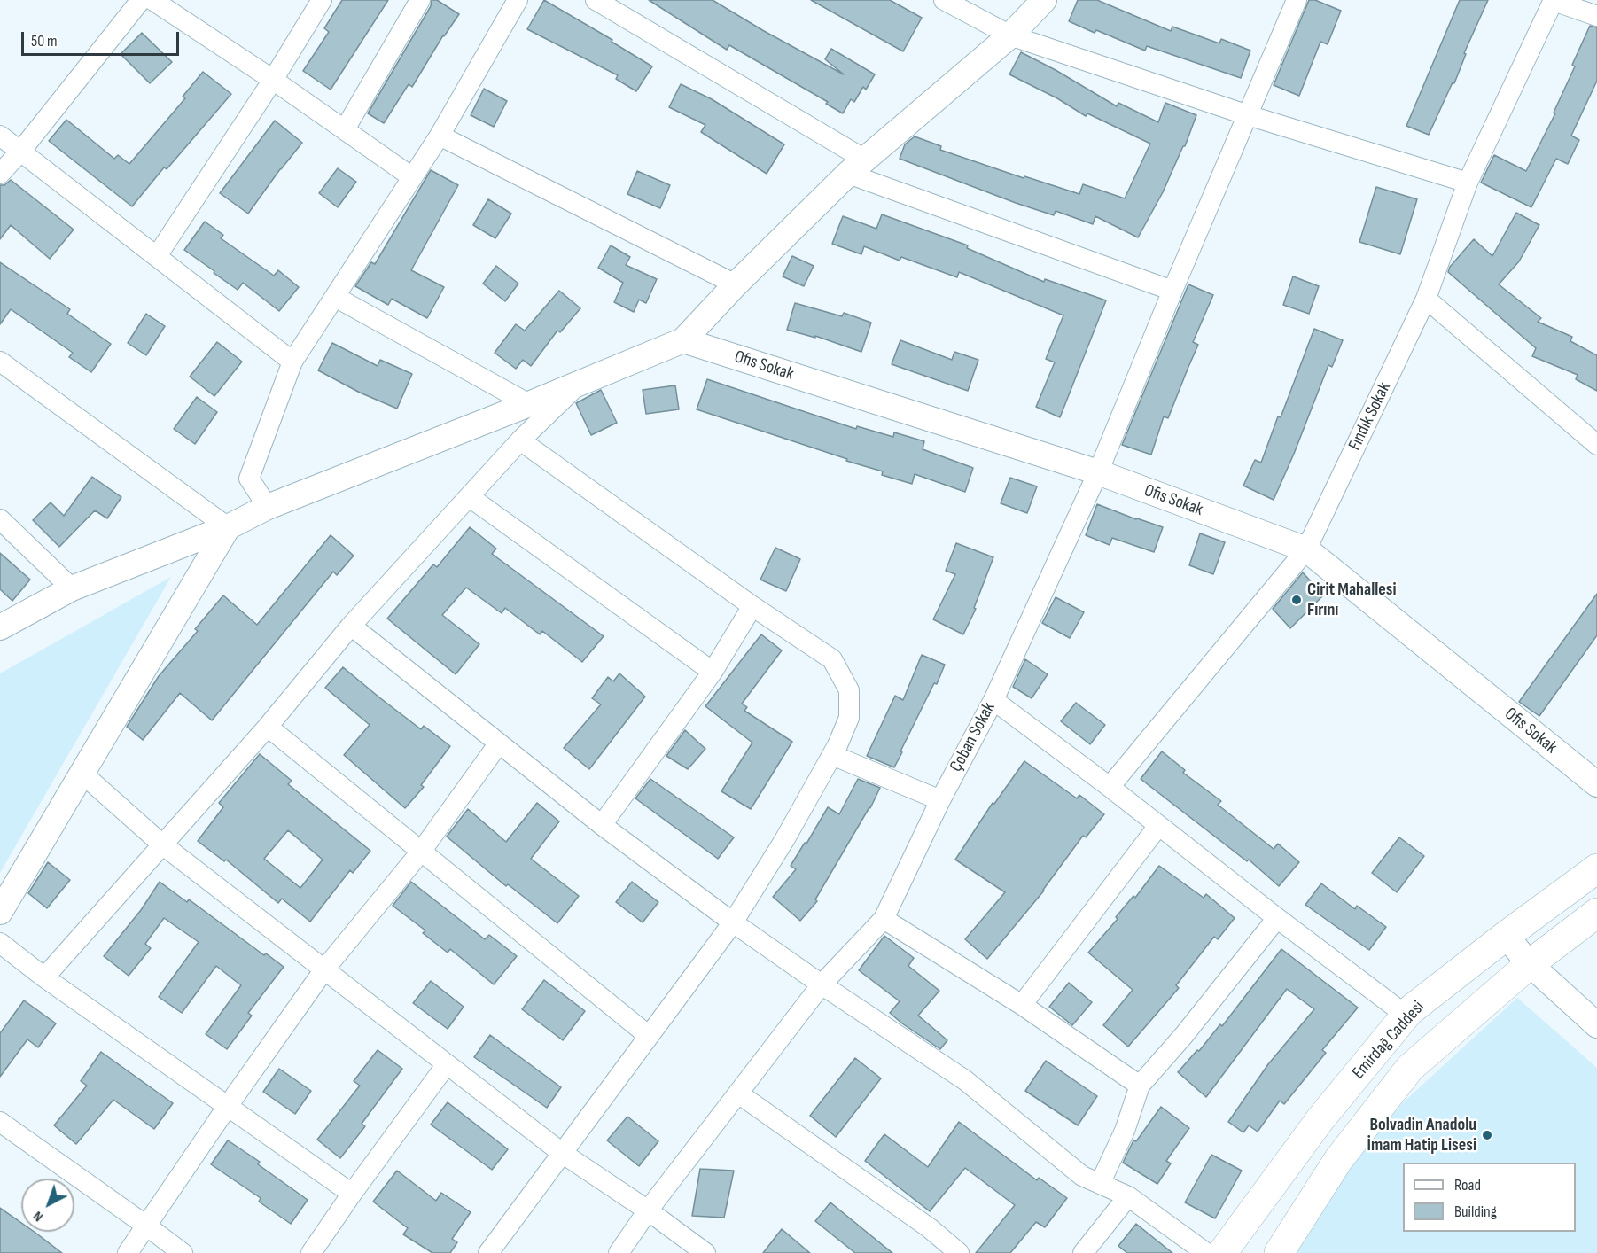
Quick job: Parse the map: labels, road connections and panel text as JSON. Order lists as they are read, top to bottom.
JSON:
{
  "streets": {
    "main road": ["Emirdağ Caddesi"],
    "street": ["Ofis Sokak", "Fındık Sokak", "Çoban Sokak"]
  },
  "crossings": [
    ["Ofis Sokak", "Fındık Sokak"],
    ["Ofis Sokak", "Çoban Sokak"]
  ],
  "places": ["Cirit Mahallesi Fırını", "Bolvadin Anadolu İmam Hatip Lisesi"],
  "legend": ["Road", "Building"],
  "scale_bar": "50 m",
  "north": "bottom left"
}
